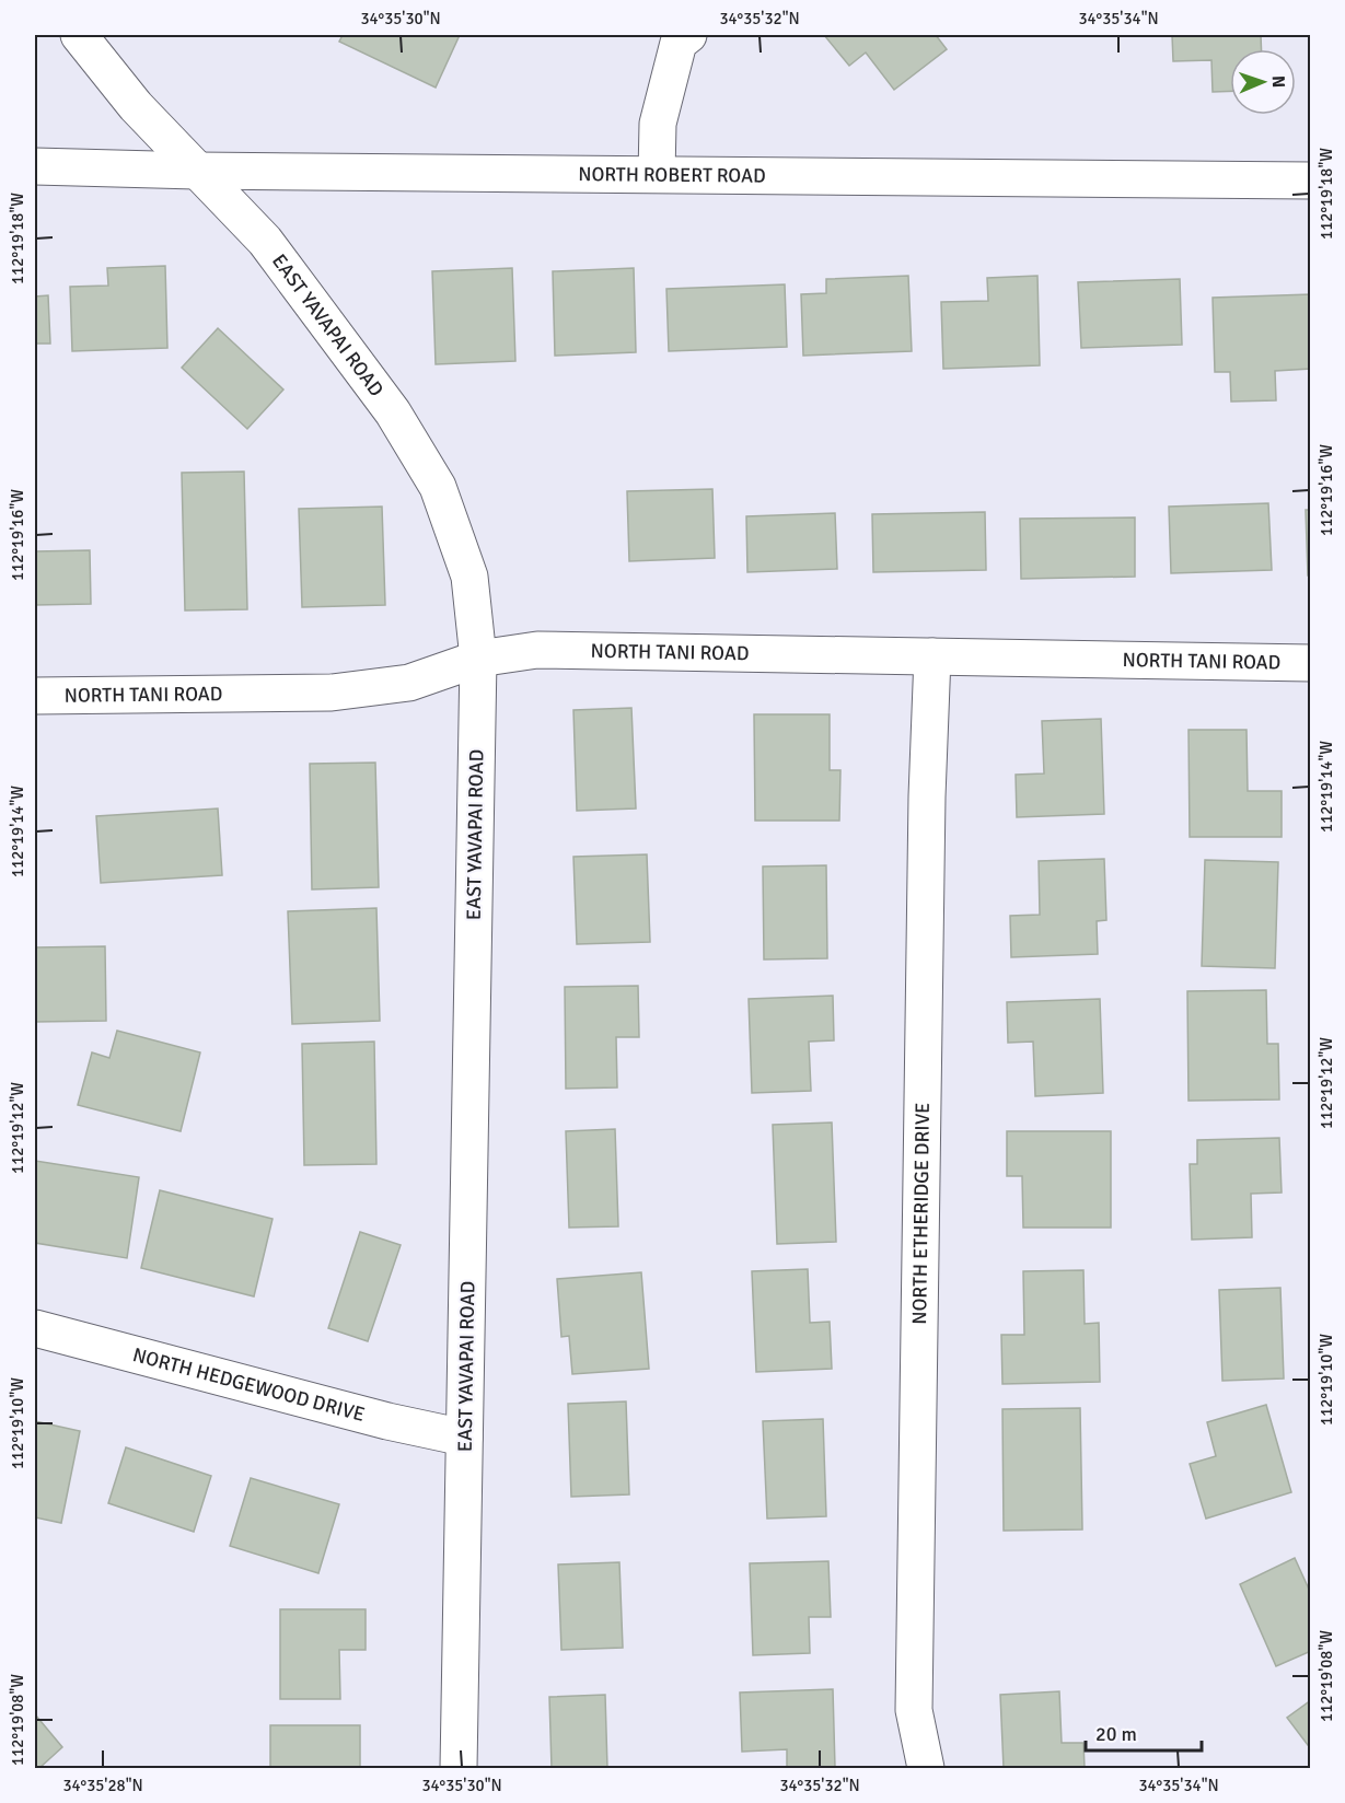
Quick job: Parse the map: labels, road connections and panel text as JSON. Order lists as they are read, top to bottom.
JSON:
{
  "streets": {
    "street": [
      "NORTH ROBERT ROAD",
      "EAST YAVAPAI ROAD",
      "NORTH TANI ROAD",
      "NORTH ETHERIDGE DRIVE",
      "NORTH HEDGEWOOD DRIVE"
    ]
  },
  "crossings": [
    ["NORTH ROBERT ROAD", "EAST YAVAPAI ROAD"],
    ["EAST YAVAPAI ROAD", "NORTH TANI ROAD"],
    ["EAST YAVAPAI ROAD", "NORTH HEDGEWOOD DRIVE"],
    ["NORTH TANI ROAD", "NORTH ETHERIDGE DRIVE"]
  ],
  "scale_bar": "20 m",
  "north": "right",
  "coordinates": [
    "34°35'30\"N",
    "34°35'32\"N",
    "34°35'34\"N",
    "112°19'18\"W",
    "112°19'16\"W",
    "112°19'14\"W",
    "112°19'12\"W",
    "112°19'10\"W",
    "112°19'08\"W",
    "34°35'28\"N"
  ]
}
